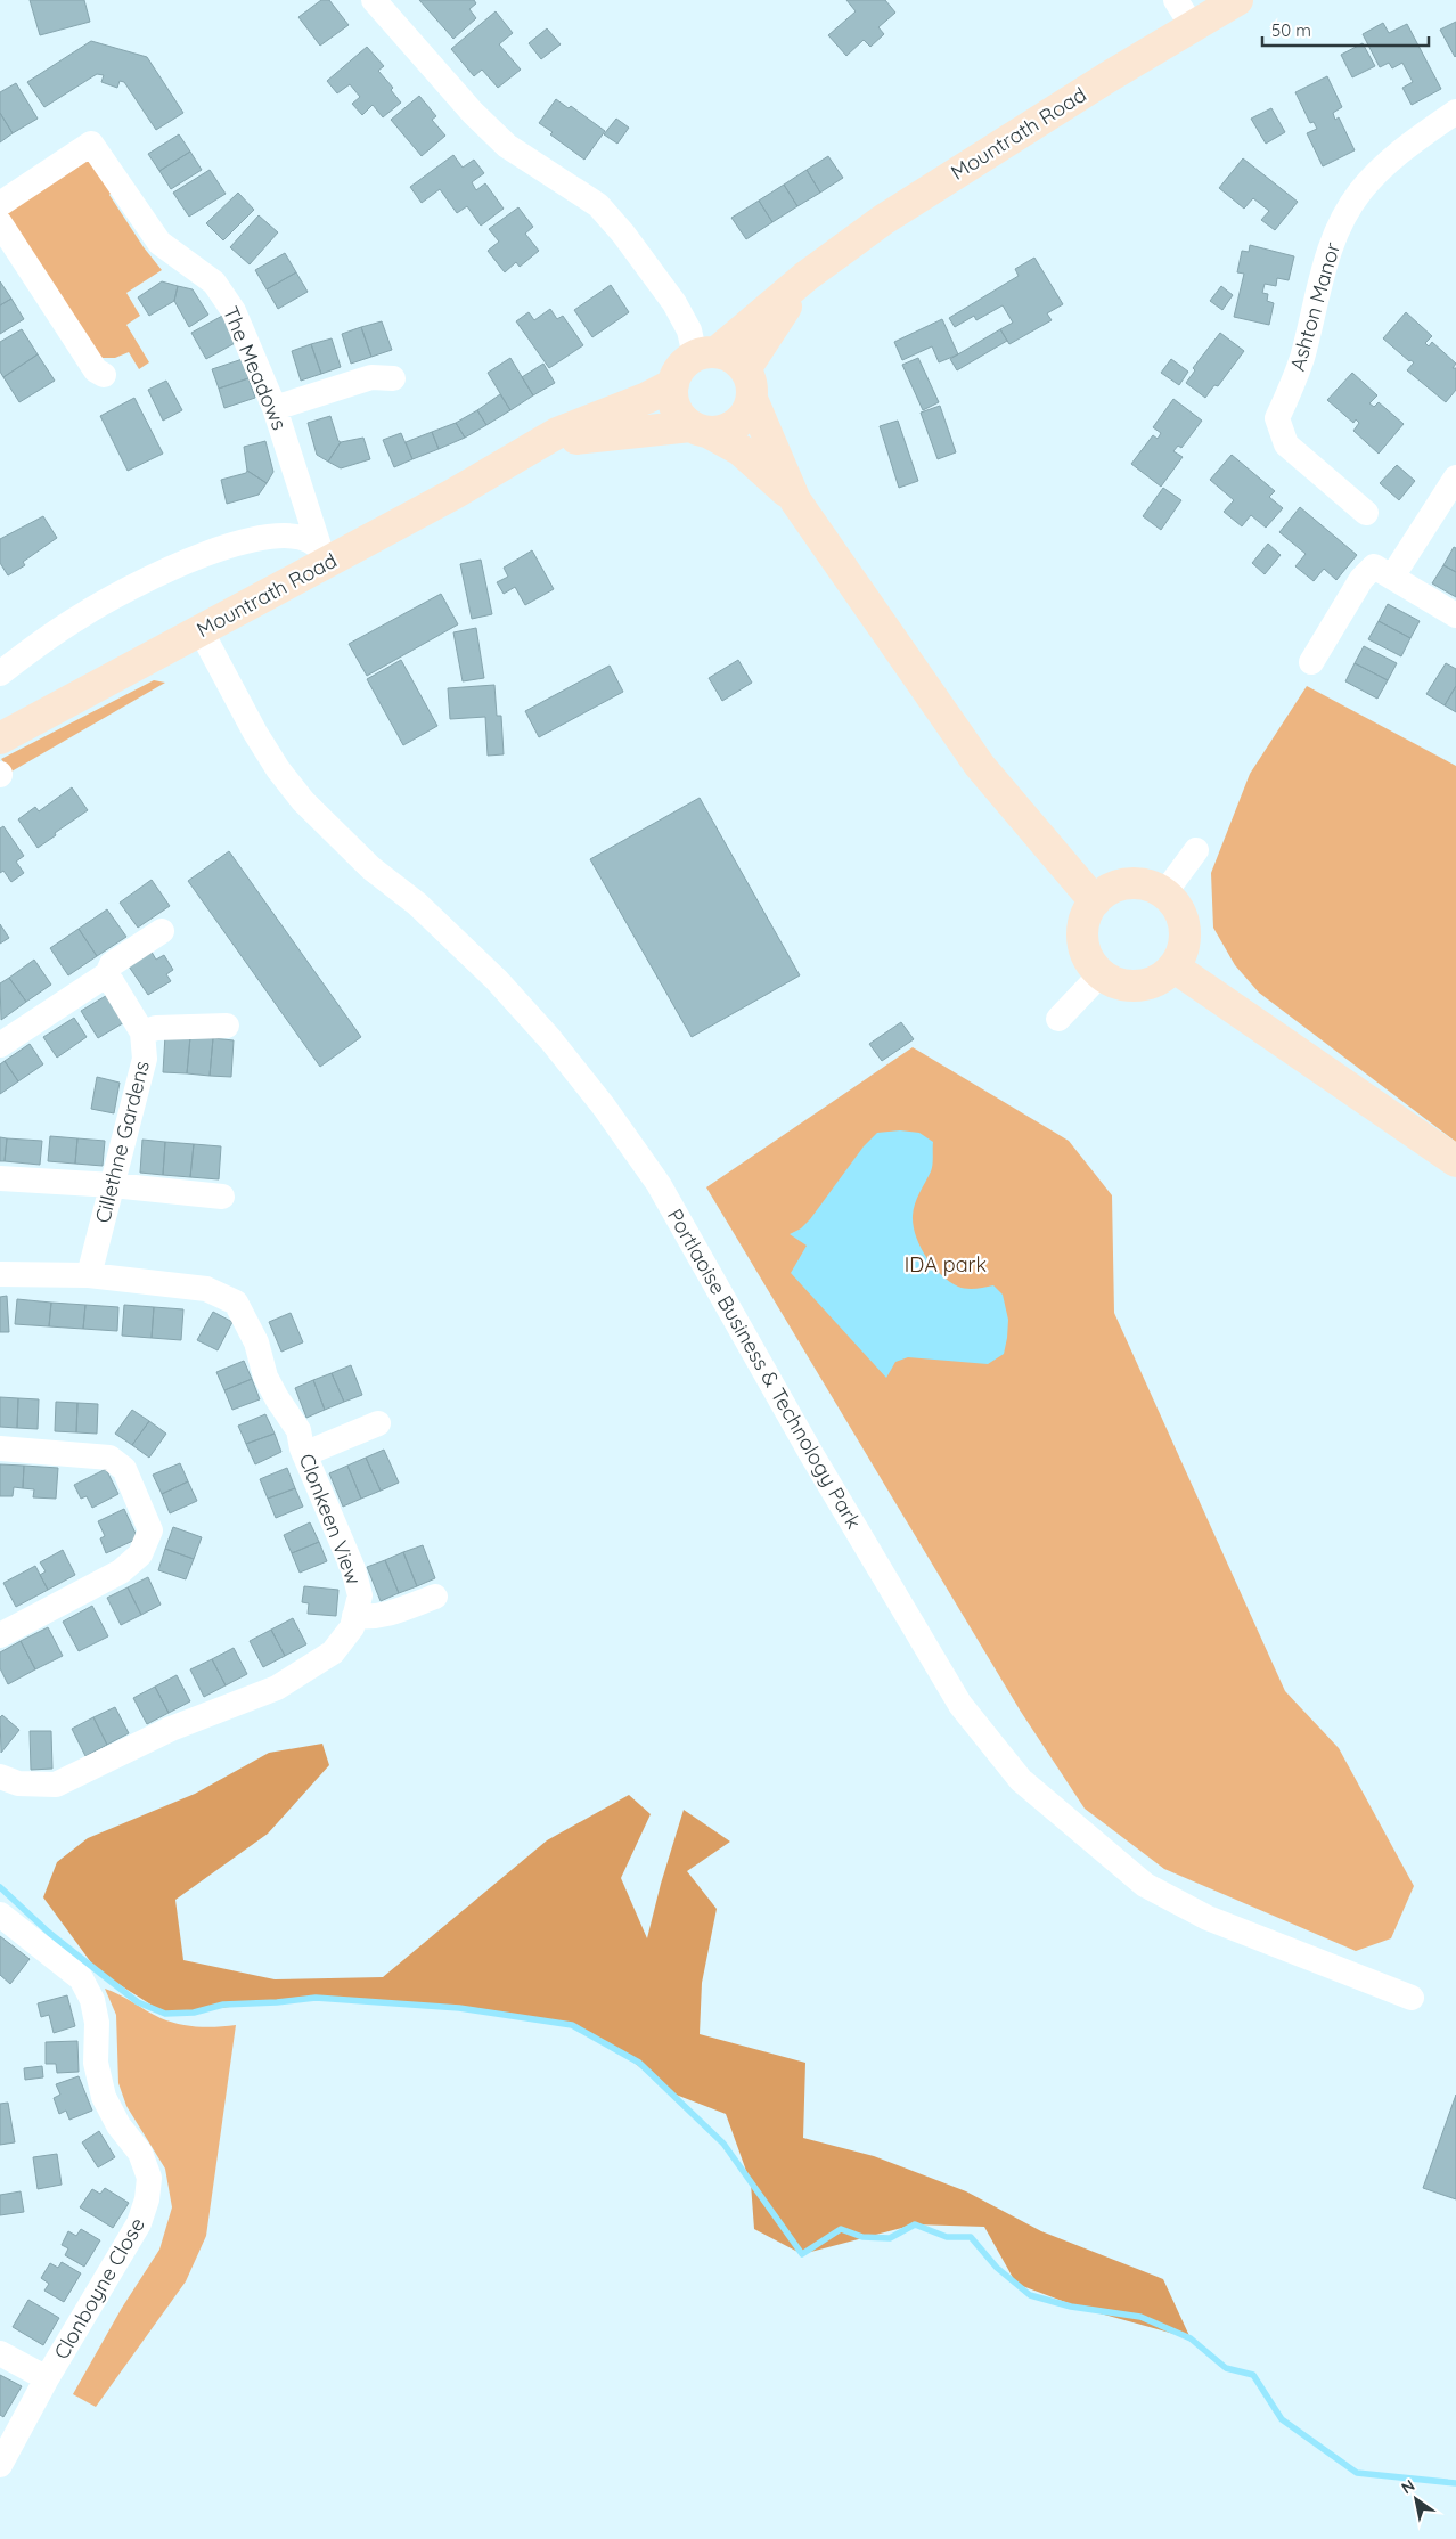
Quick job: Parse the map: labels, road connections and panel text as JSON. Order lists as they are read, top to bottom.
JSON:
{
  "streets": {
    "main road": ["Mountrath Road"],
    "street": [
      "Ashton Manor",
      "The Meadows",
      "Cillethne Gardens",
      "Portlaoise Business & Technology Park",
      "Clonkeen View",
      "Clonboyne Close"
    ]
  },
  "crossings": [
    ["Mountrath Road", "The Meadows"],
    ["Mountrath Road", "Portlaoise Business & Technology Park"],
    ["Cillethne Gardens", "Clonkeen View"]
  ],
  "parks": ["IDA park"],
  "scale_bar": "50 m",
  "north": "top left"
}
